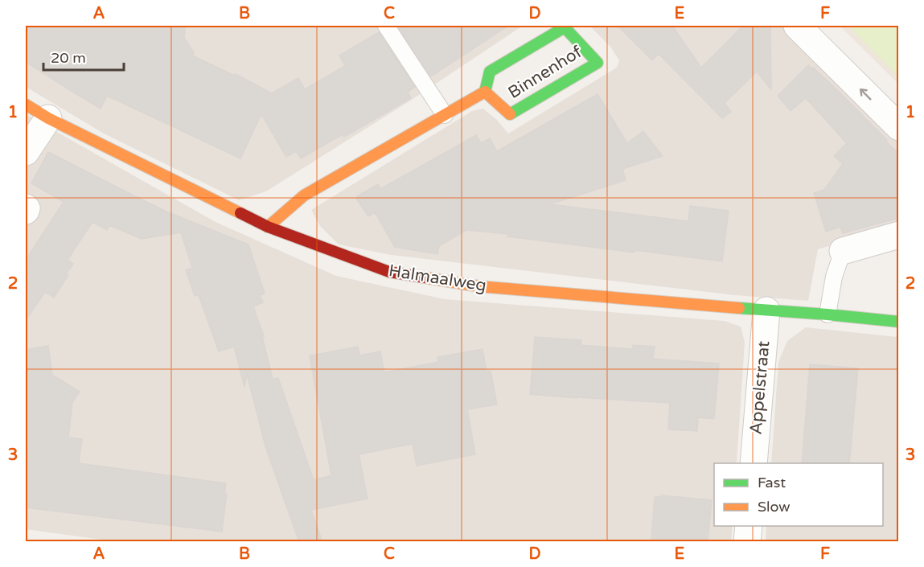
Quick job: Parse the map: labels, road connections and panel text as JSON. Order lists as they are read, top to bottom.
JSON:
{
  "streets": {
    "street": ["Binnenhof", "Halmaalweg", "Appelstraat"]
  },
  "crossings": [
    ["Binnenhof", "Halmaalweg"],
    ["Halmaalweg", "Appelstraat"]
  ],
  "legend": ["Fast", "Slow"],
  "scale_bar": "20 m",
  "grid": {
    "columns": [
      "A",
      "B",
      "C",
      "D",
      "E",
      "F"
    ],
    "rows": ["1", "2", "3"]
  }
}
